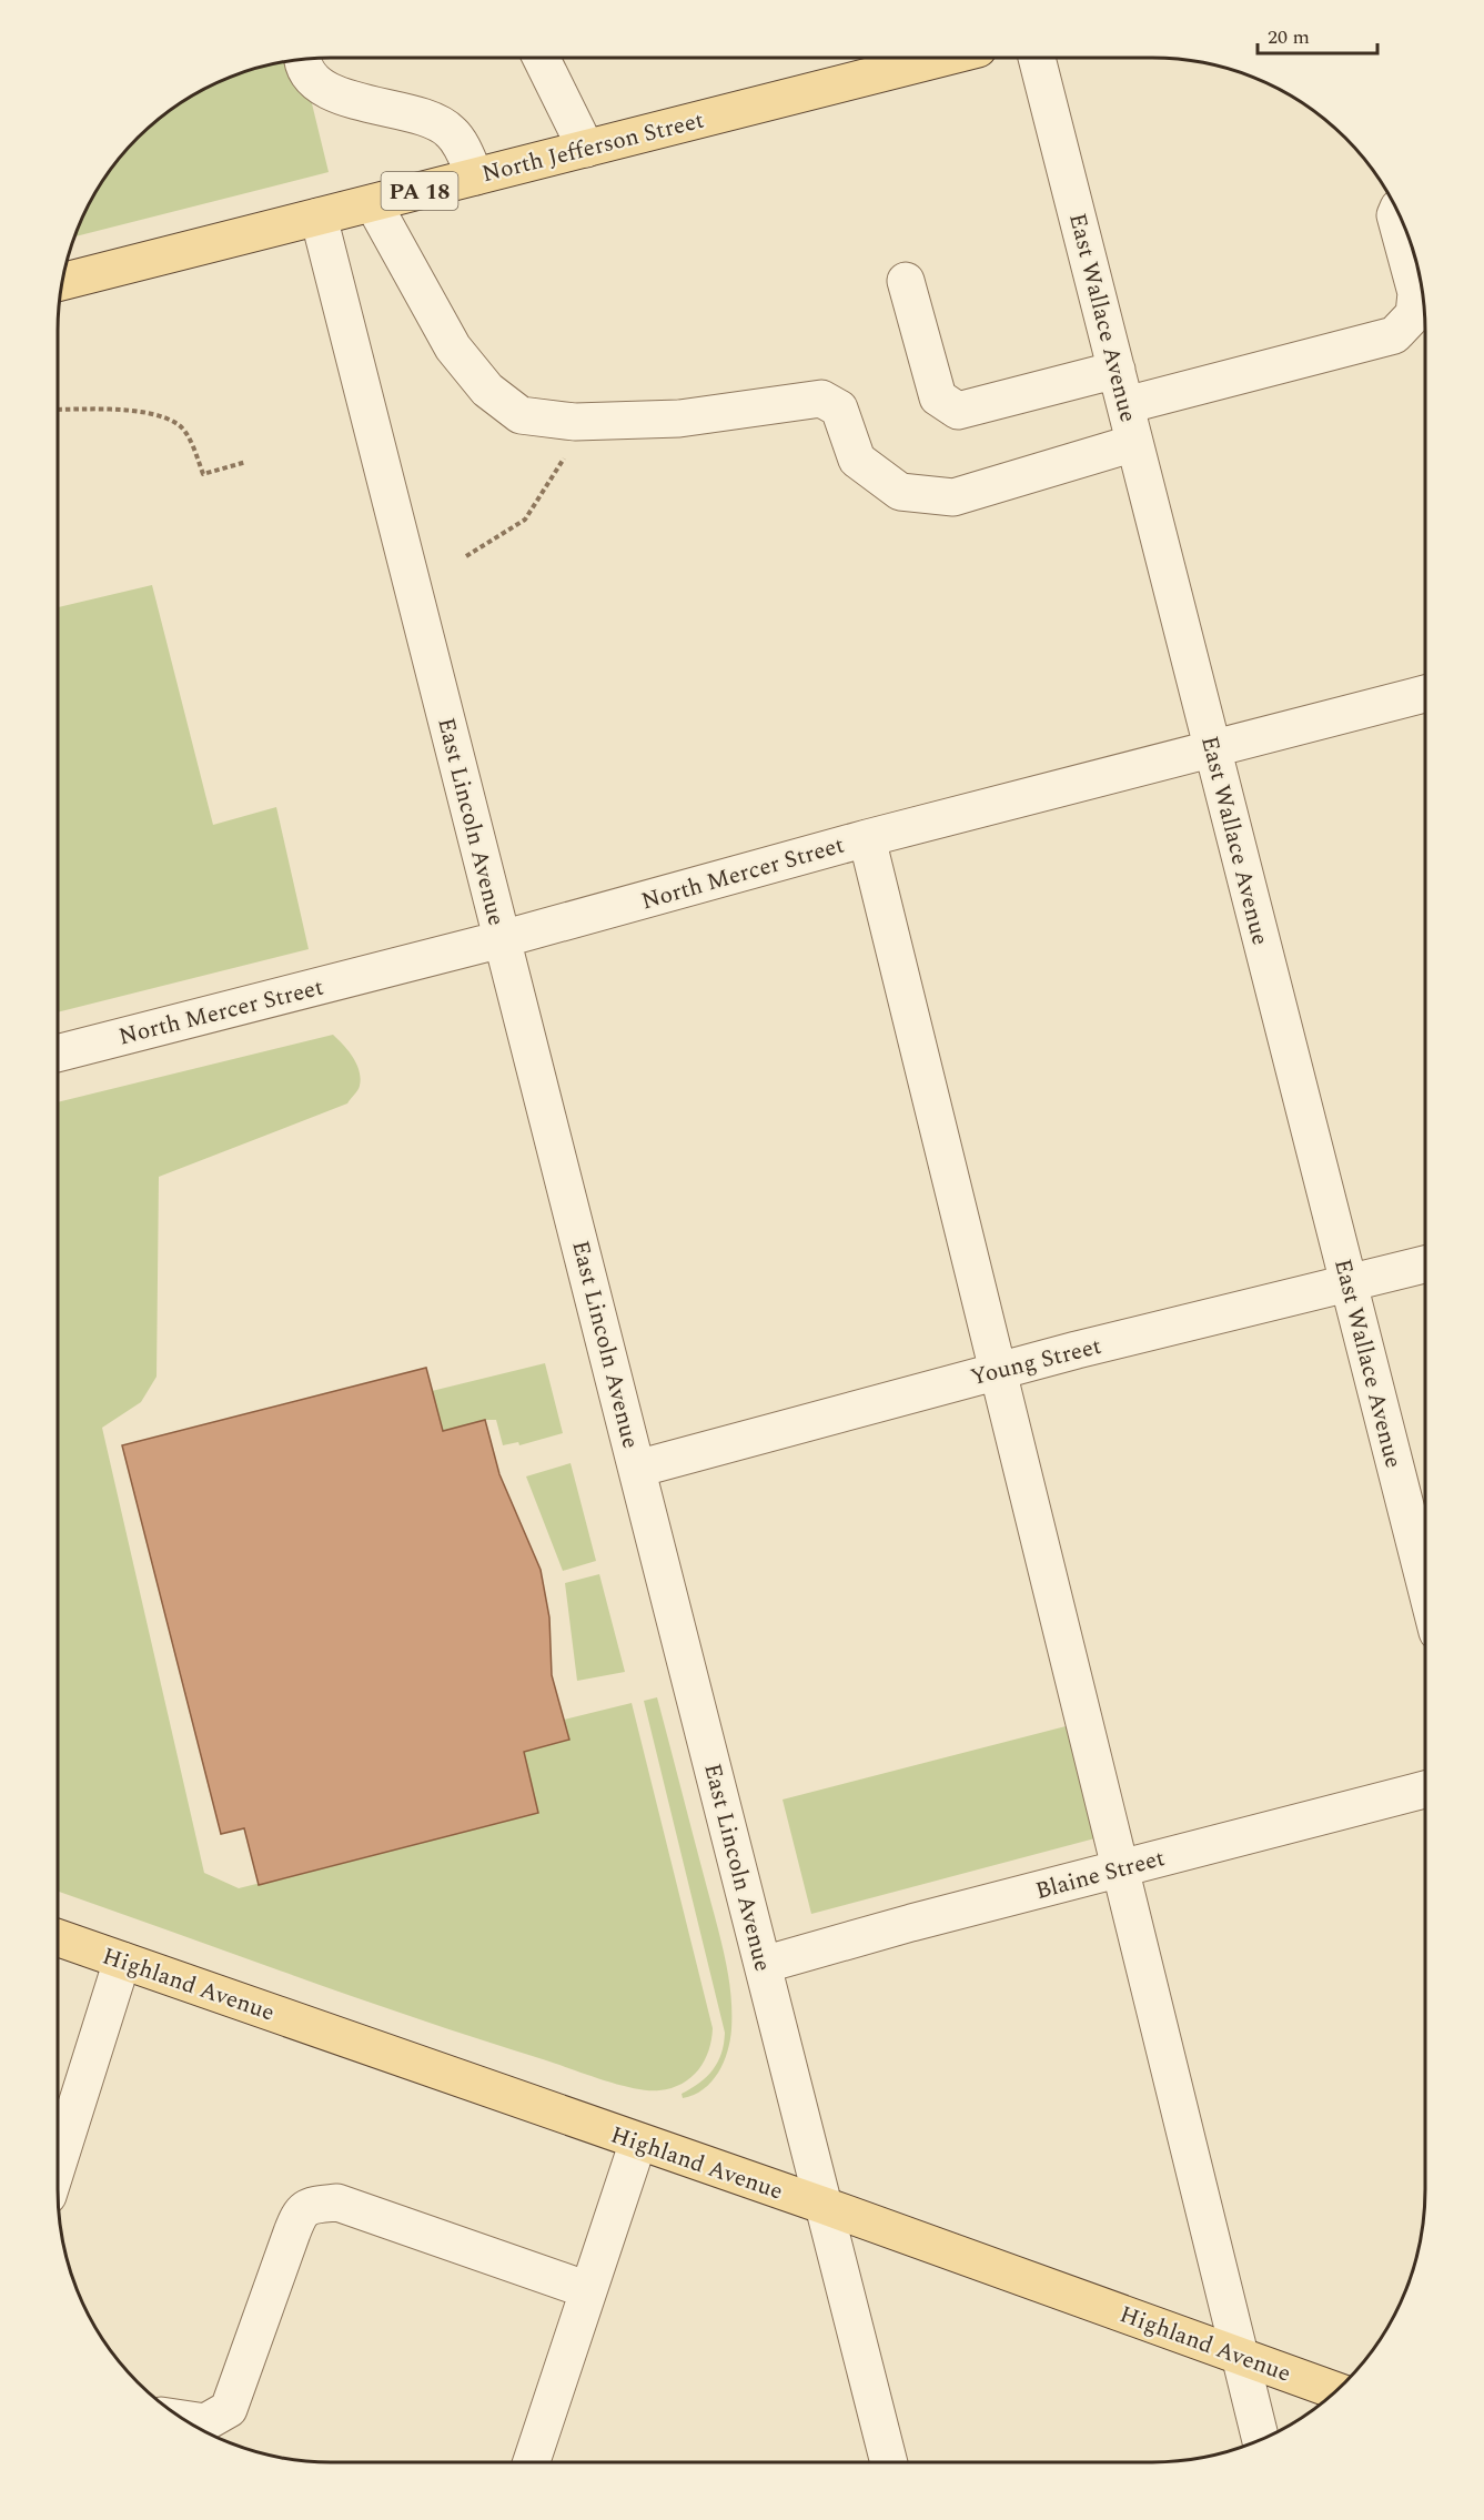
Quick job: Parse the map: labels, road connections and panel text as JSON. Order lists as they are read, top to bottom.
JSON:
{
  "streets": {
    "main road": ["North Jefferson Street", "PA 18", "Highland Avenue"],
    "street": [
      "East Wallace Avenue",
      "East Lincoln Avenue",
      "North Mercer Street",
      "Young Street",
      "Blaine Street"
    ]
  },
  "crossings": [
    ["North Jefferson Street", "East Lincoln Avenue"],
    ["East Wallace Avenue", "North Mercer Street"],
    ["East Wallace Avenue", "Young Street"],
    ["East Lincoln Avenue", "North Mercer Street"],
    ["East Lincoln Avenue", "Young Street"],
    ["East Lincoln Avenue", "Blaine Street"],
    ["East Lincoln Avenue", "Highland Avenue"]
  ],
  "scale_bar": "20 m"
}
